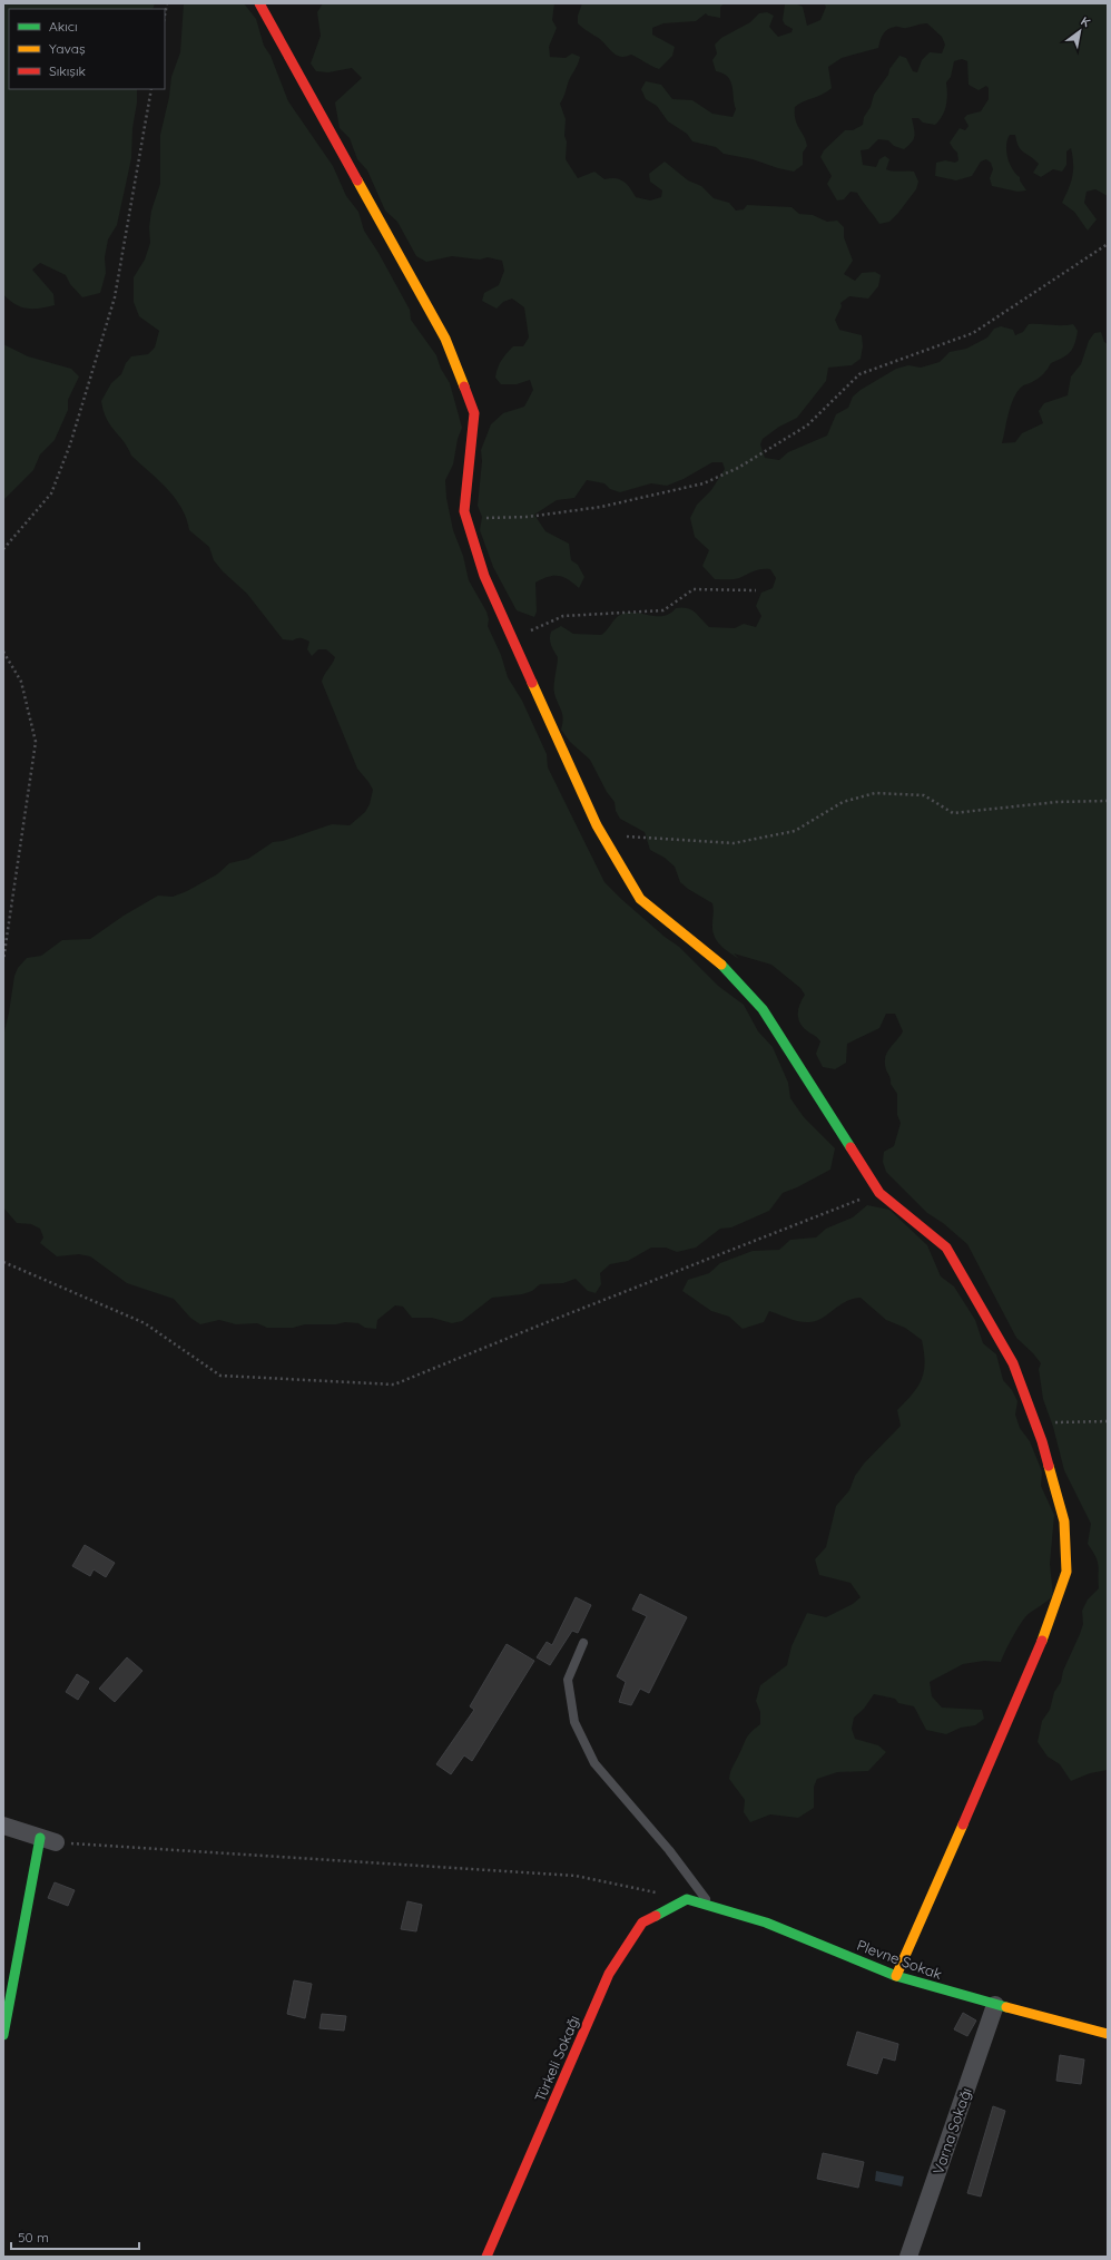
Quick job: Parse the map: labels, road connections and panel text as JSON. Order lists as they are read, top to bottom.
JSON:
{
  "streets": {
    "street": ["Plevne Sokak", "Türkeli Sokağı", "Varna Sokağı"]
  },
  "crossings": [
    ["Plevne Sokak", "Türkeli Sokağı"],
    ["Plevne Sokak", "Varna Sokağı"]
  ],
  "legend": ["Akıcı", "Yavaş", "Sıkışık"],
  "scale_bar": "50 m",
  "north": "top right"
}
